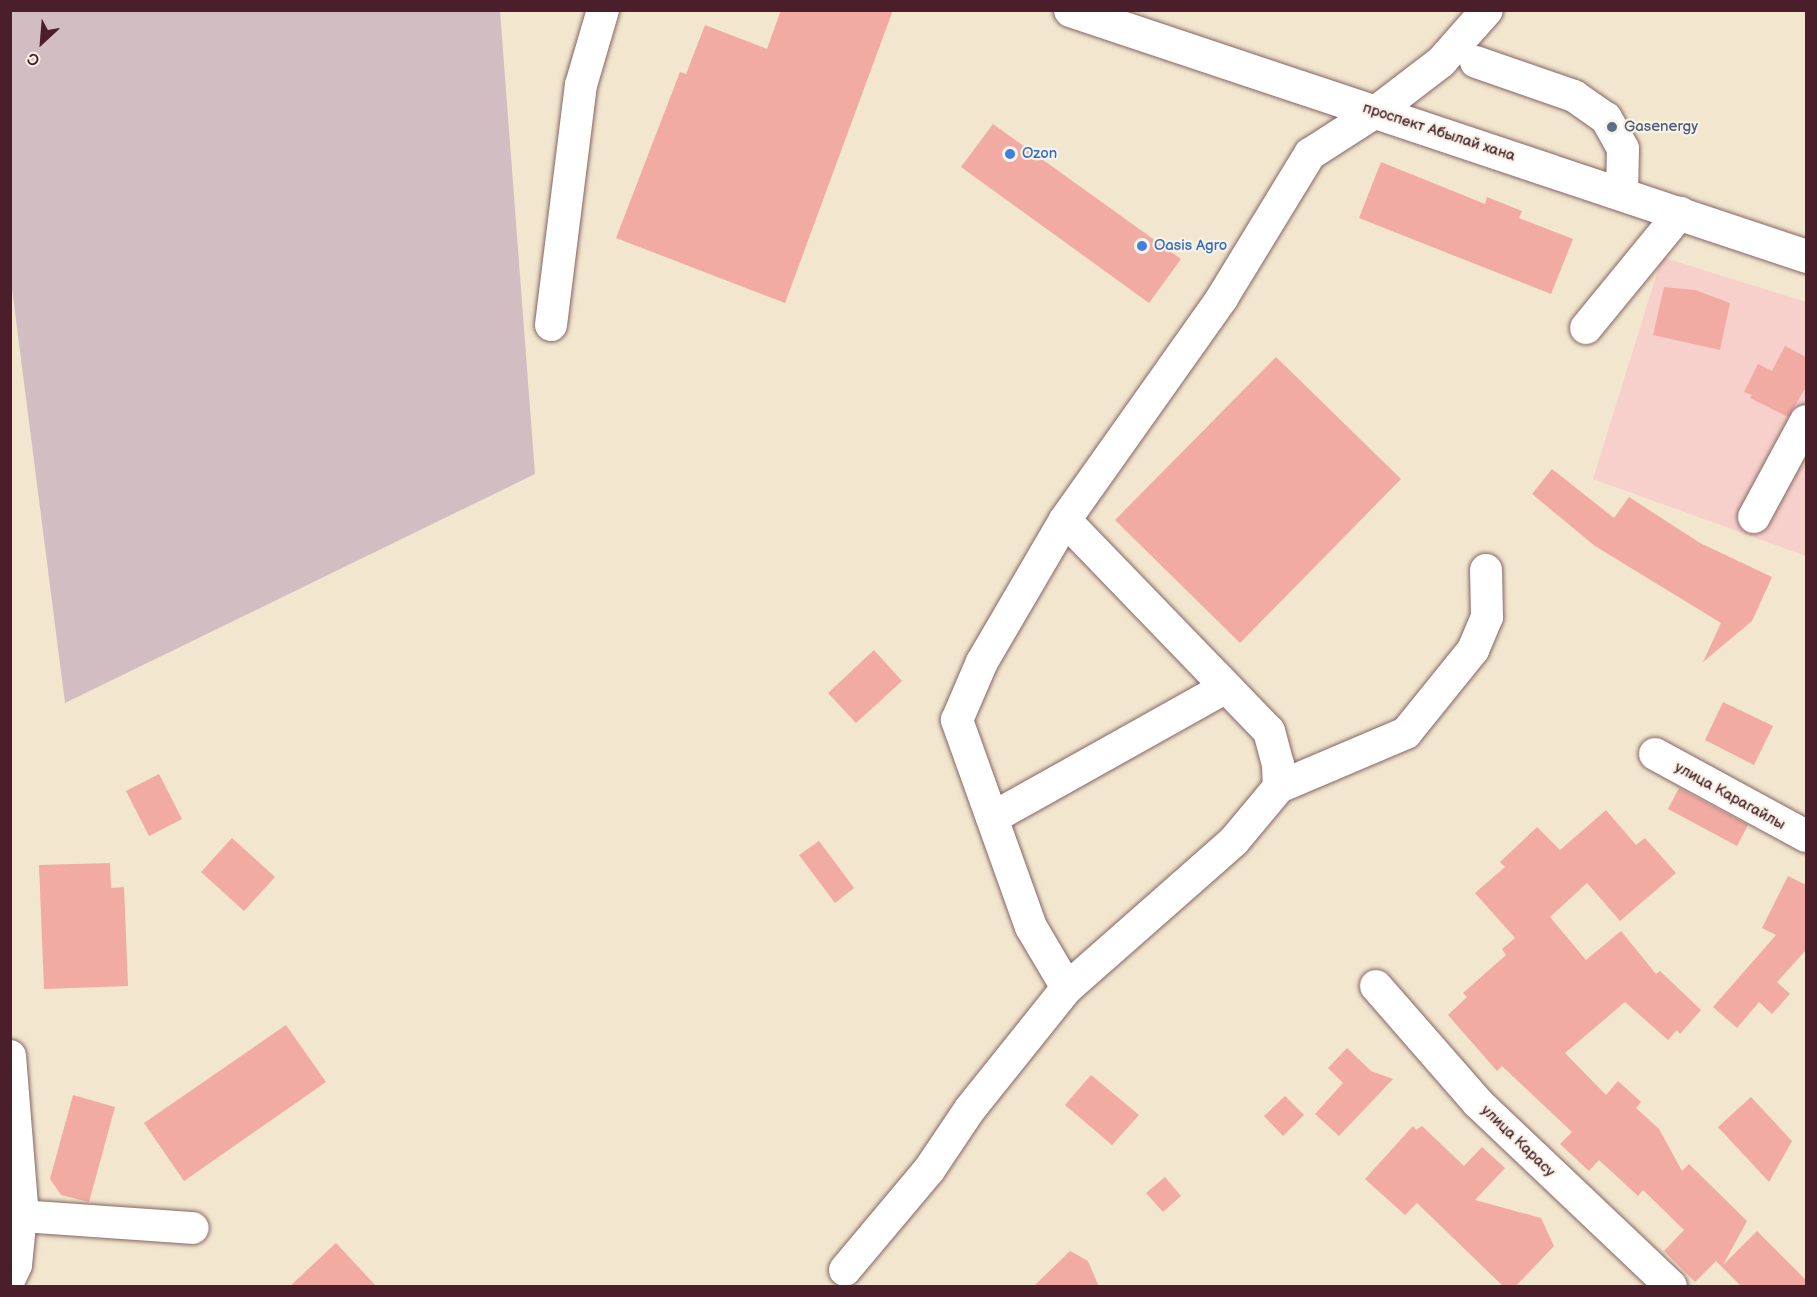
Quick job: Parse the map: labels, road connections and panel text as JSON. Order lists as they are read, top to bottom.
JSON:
{
  "streets": {
    "main road": ["проспект Абылай хана"],
    "street": ["улица Карагайлы", "улица Карасу"]
  },
  "places": ["Gasenergy", "Ozon", "Oasis Agro"],
  "north": "bottom left"
}
